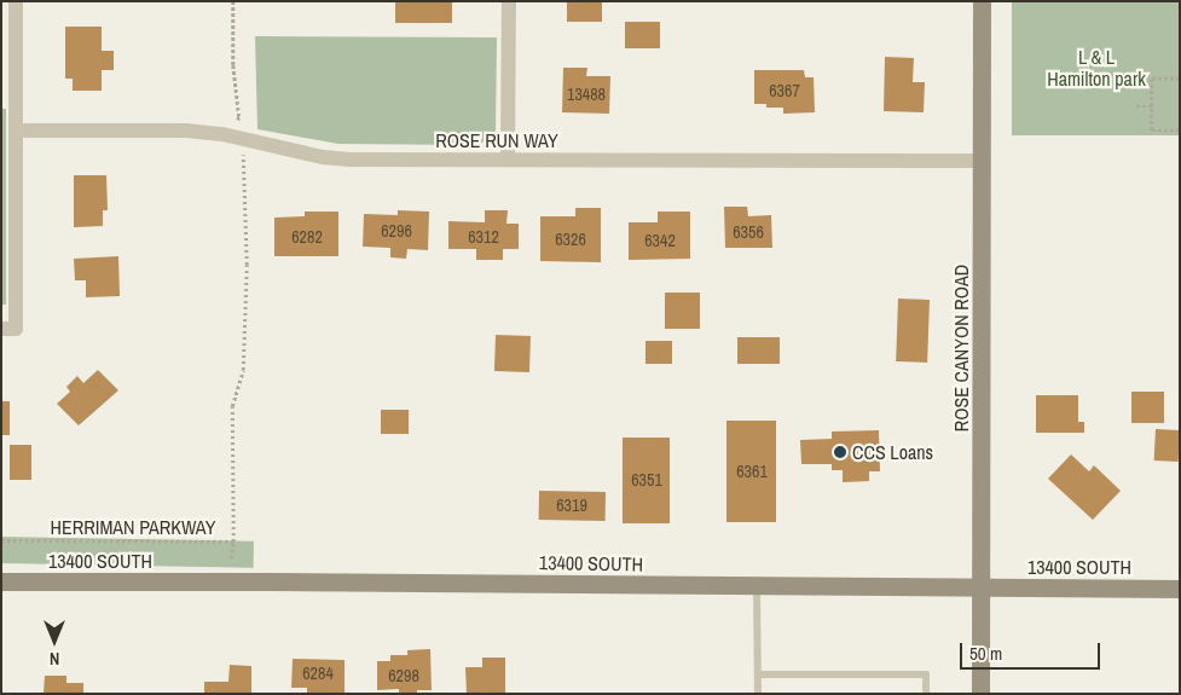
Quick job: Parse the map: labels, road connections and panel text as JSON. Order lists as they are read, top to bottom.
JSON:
{
  "streets": {
    "main road": ["ROSE CANYON ROAD", "13400 SOUTH"],
    "street": ["ROSE RUN WAY"],
    "path": ["HERRIMAN PARKWAY"]
  },
  "crossings": [
    ["ROSE RUN WAY", "ROSE CANYON ROAD"],
    ["ROSE CANYON ROAD", "13400 SOUTH"]
  ],
  "parks": ["L & L Hamilton park"],
  "places": ["CCS Loans"],
  "house_numbers": [
    "6367",
    "13488",
    "6296",
    "6356",
    "6282",
    "6312",
    "6326",
    "6342",
    "6361",
    "6351",
    "6319",
    "6284",
    "6298"
  ],
  "scale_bar": "50 m",
  "north": "bottom"
}
